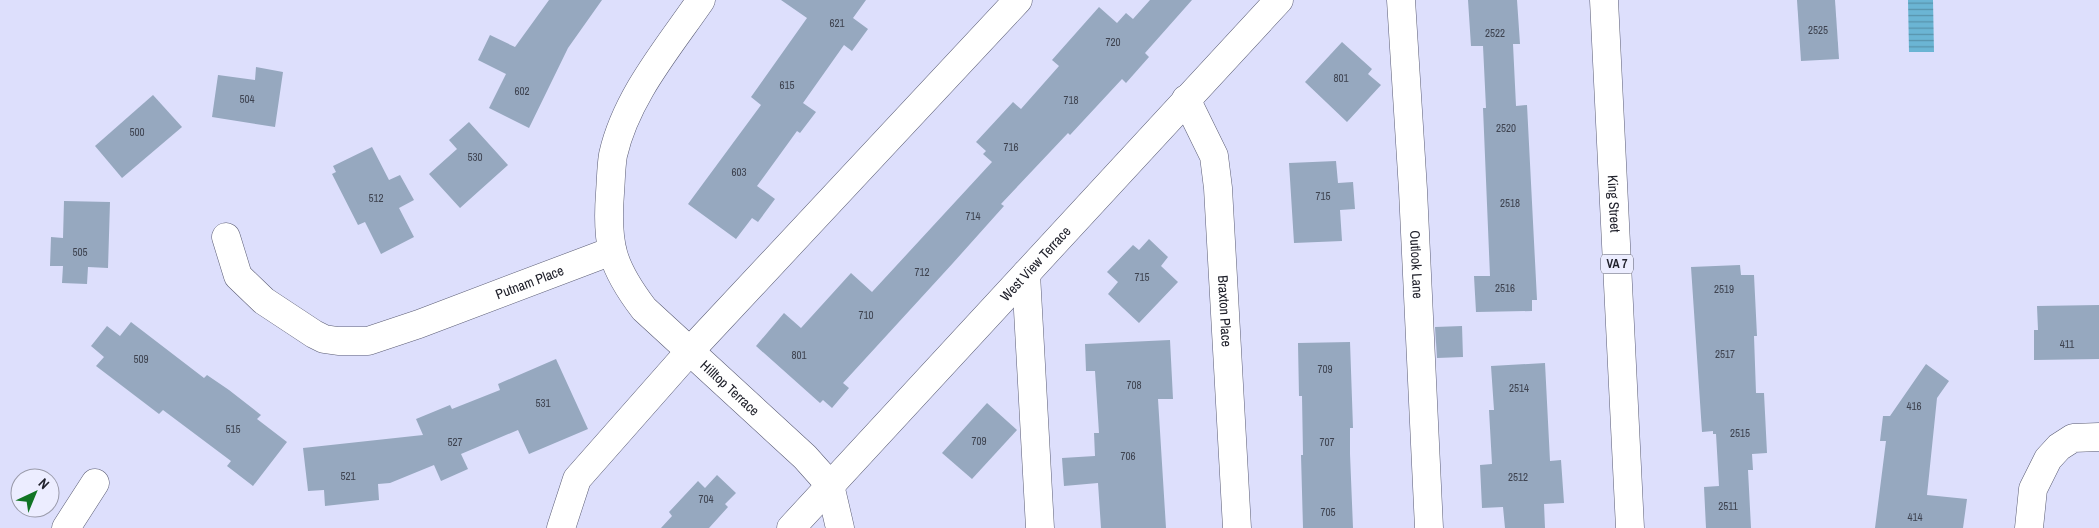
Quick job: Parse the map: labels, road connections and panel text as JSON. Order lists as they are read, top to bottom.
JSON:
{
  "streets": {
    "street": [
      "King Street",
      "West View Terrace",
      "Outlook Lane",
      "VA 7",
      "Putnam Place",
      "Braxton Place",
      "Hilltop Terrace"
    ]
  },
  "crossings": [
    ["West View Terrace", "Braxton Place"],
    ["West View Terrace", "Hilltop Terrace"],
    ["Putnam Place", "Hilltop Terrace"]
  ],
  "house_numbers": [
    "621",
    "2525",
    "2522",
    "720",
    "801",
    "615",
    "602",
    "504",
    "718",
    "2520",
    "500",
    "716",
    "530",
    "603",
    "715",
    "512",
    "2518",
    "714",
    "505",
    "712",
    "715",
    "2516",
    "2519",
    "710",
    "411",
    "2517",
    "801",
    "509",
    "709",
    "708",
    "2514",
    "531",
    "416",
    "515",
    "2515",
    "709",
    "527",
    "707",
    "706",
    "521",
    "2512",
    "704",
    "2511",
    "705",
    "414"
  ],
  "north": "top right"
}
